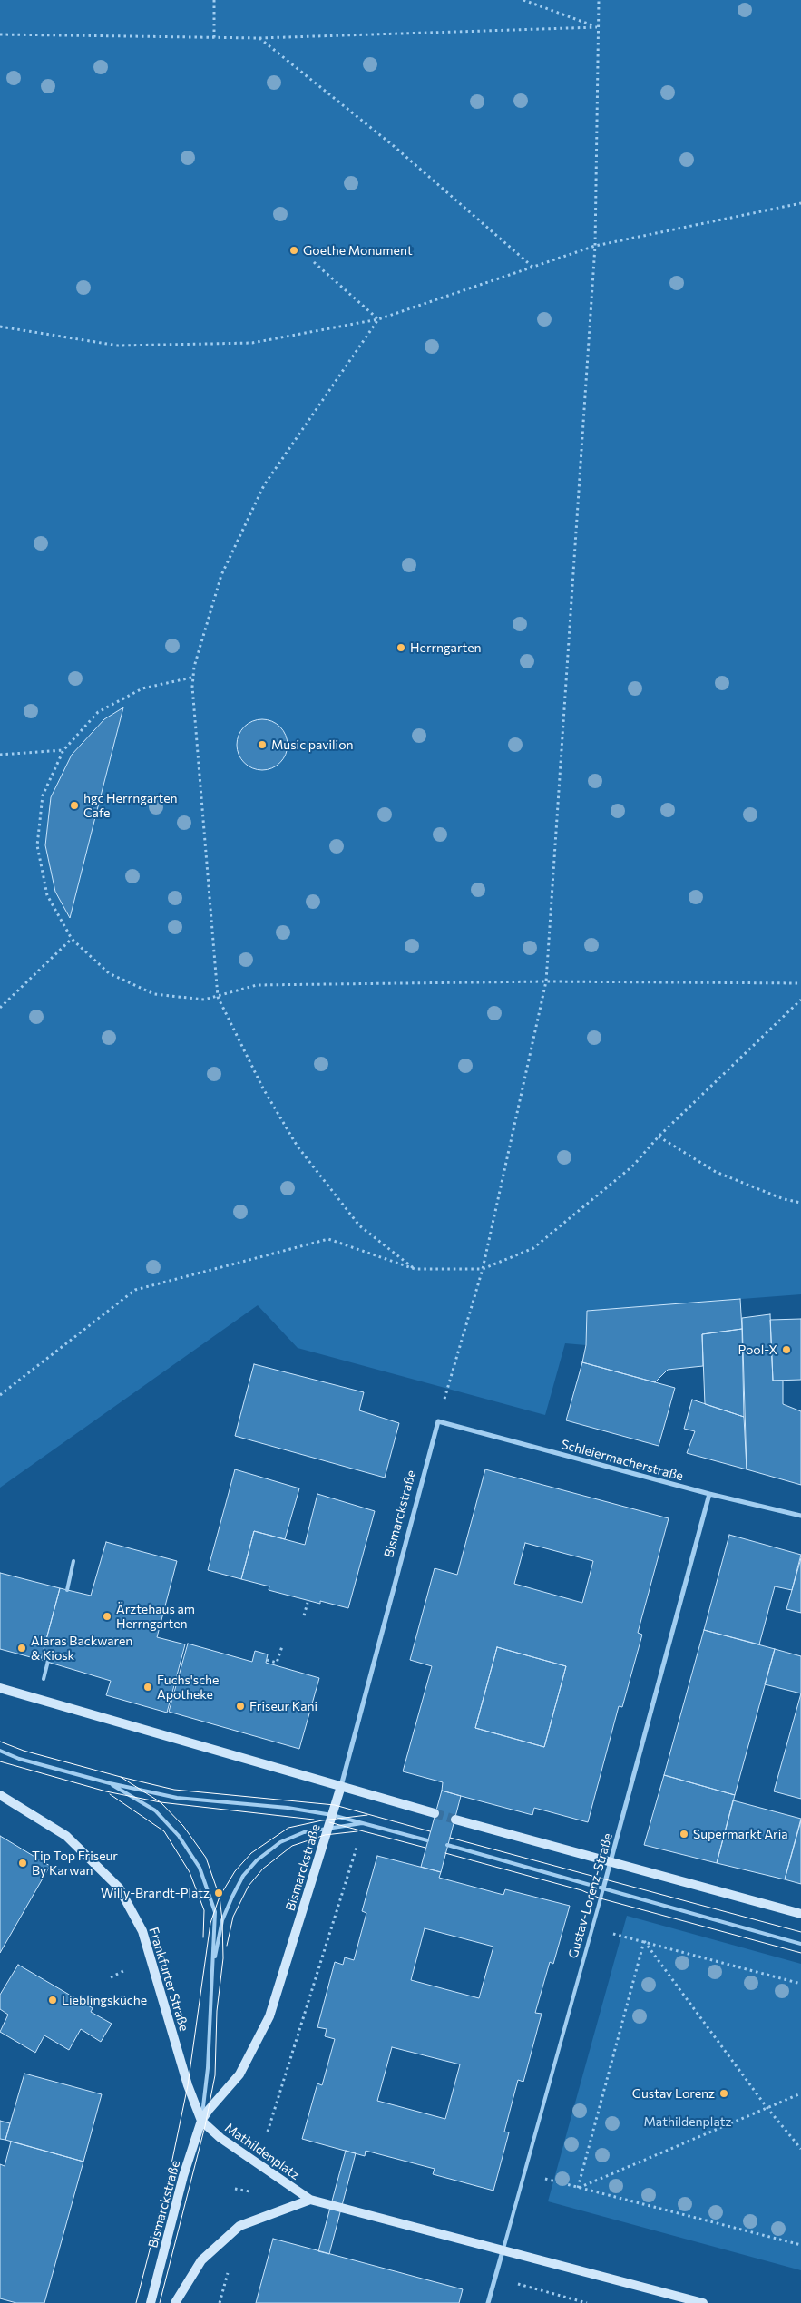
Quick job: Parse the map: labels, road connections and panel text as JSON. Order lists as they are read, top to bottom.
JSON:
{
  "streets": {
    "main road": ["Bismarckstraße", "Frankfurter Straße", "Mathildenplatz"],
    "street": ["Schleiermacherstraße", "Gustav-Lorenz-Straße"]
  },
  "crossings": [
    ["Schleiermacherstraße", "Bismarckstraße"],
    ["Schleiermacherstraße", "Gustav-Lorenz-Straße"],
    ["Bismarckstraße", "Frankfurter Straße"],
    ["Bismarckstraße", "Mathildenplatz"],
    ["Gustav-Lorenz-Straße", "Mathildenplatz"],
    ["Frankfurter Straße", "Mathildenplatz"]
  ],
  "parks": ["Mathildenplatz"],
  "places": [
    "Goethe Monument",
    "Herrngarten",
    "Music pavilion",
    "hgc Herrngarten Cafe",
    "Pool-X",
    "Ärztehaus am Herrngarten",
    "Alaras Backwaren & Kiosk",
    "Fuchs'sche Apotheke",
    "Friseur Kani",
    "Supermarkt Aria",
    "Tip Top Friseur By Karwan",
    "Willy-Brandt-Platz",
    "Lieblingsküche",
    "Gustav Lorenz"
  ]
}
